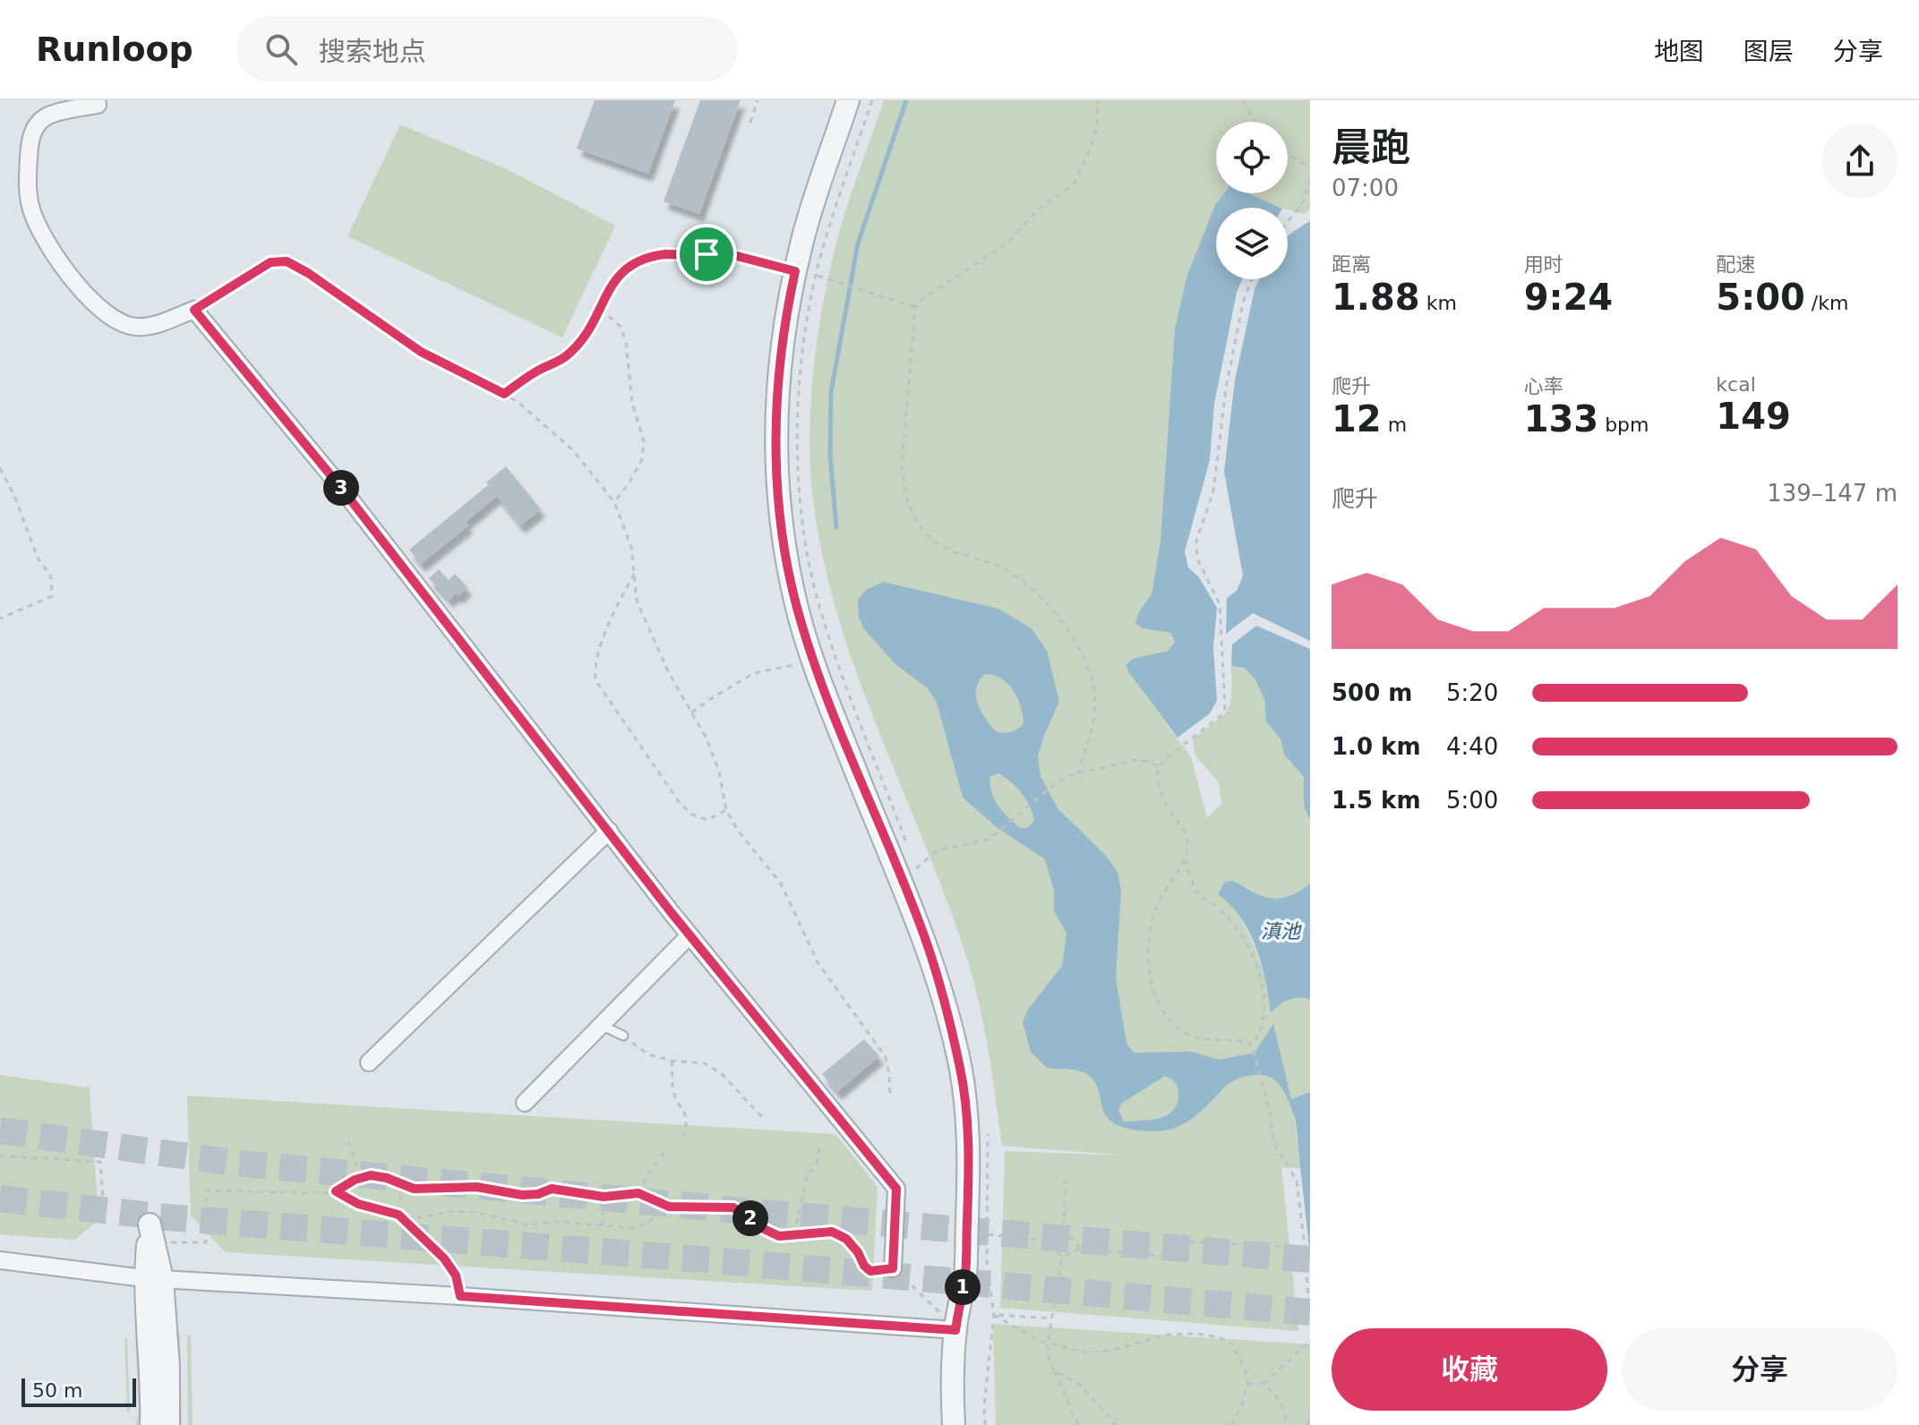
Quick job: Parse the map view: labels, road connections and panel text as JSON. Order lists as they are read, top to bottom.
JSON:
{
  "water": ["滇池"],
  "scale_bar": "50 m",
  "page": {
    "header": "Runloop",
    "search": "搜索地点",
    "nav": ["地图", "图层", "分享"],
    "heading": ["晨跑", "07:00"],
    "stats": [
      ["距离", "1.88 km"],
      ["用时", "9:24"],
      ["配速", "5:00 /km"],
      ["爬升", "12 m"],
      ["心率", "133 bpm"],
      ["kcal", "149"]
    ],
    "chart": ["爬升", "139–147 m"],
    "pins": ["3", "2", "1"],
    "list": [
      {
        "name": "500 m",
        "note": "5:20"
      },
      {
        "name": "1.0 km",
        "note": "4:40"
      },
      {
        "name": "1.5 km",
        "note": "5:00"
      }
    ],
    "buttons": ["收藏", "分享"],
    "scale": "50 m"
  }
}
